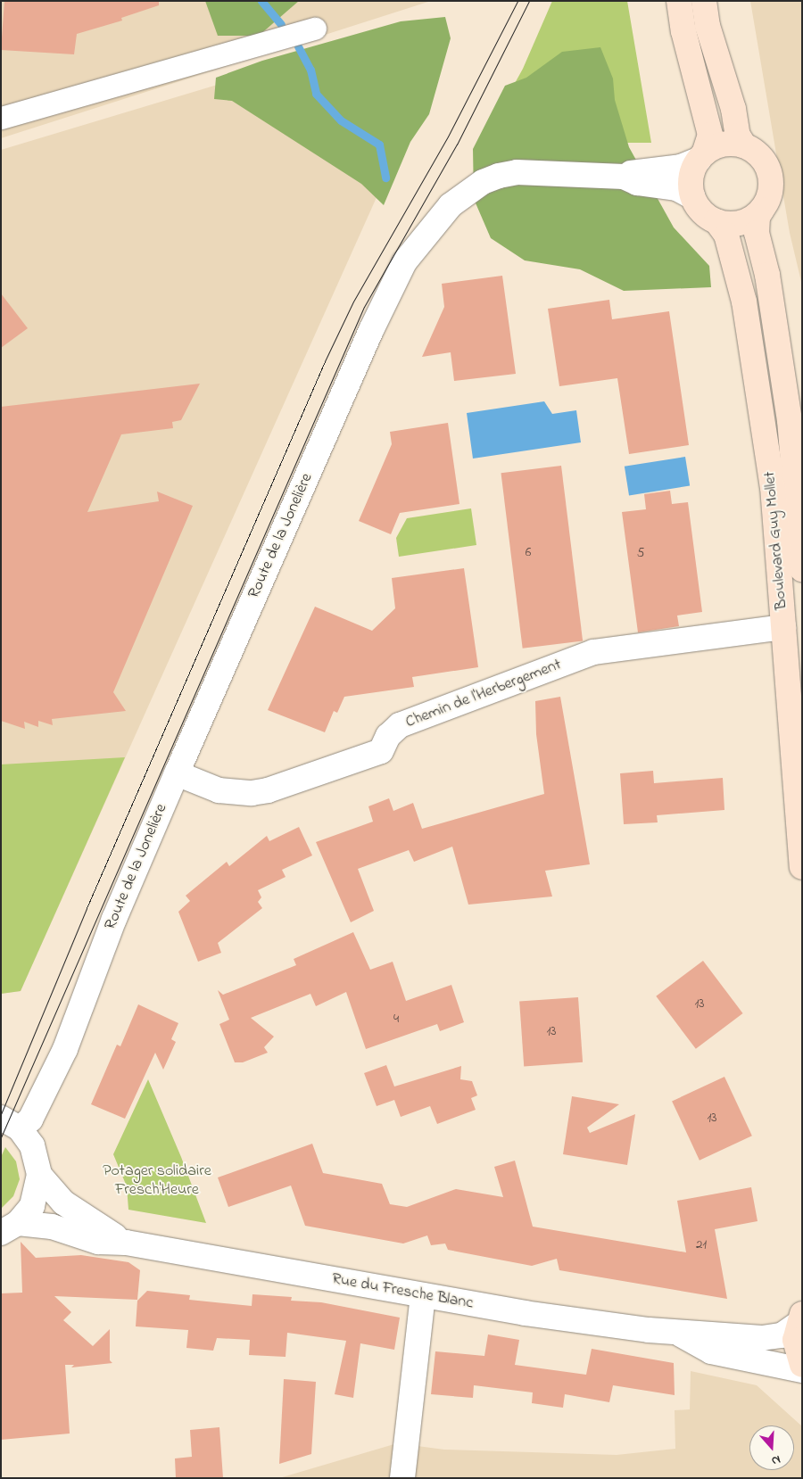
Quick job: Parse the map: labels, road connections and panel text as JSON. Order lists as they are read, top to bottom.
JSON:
{
  "streets": {
    "main road": ["Boulevard Guy Mollet"],
    "street": ["Route de la Jonelière", "Chemin de l'Herbergement", "Rue du Fresche Blanc"]
  },
  "crossings": [
    ["Route de la Jonelière", "Boulevard Guy Mollet"],
    ["Route de la Jonelière", "Chemin de l'Herbergement"],
    ["Boulevard Guy Mollet", "Chemin de l'Herbergement"]
  ],
  "parks": ["Potager solidaire Fresch'Heure"],
  "house_numbers": [
    "6",
    "5",
    "13",
    "4",
    "13",
    "13",
    "21"
  ],
  "north": "bottom"
}
